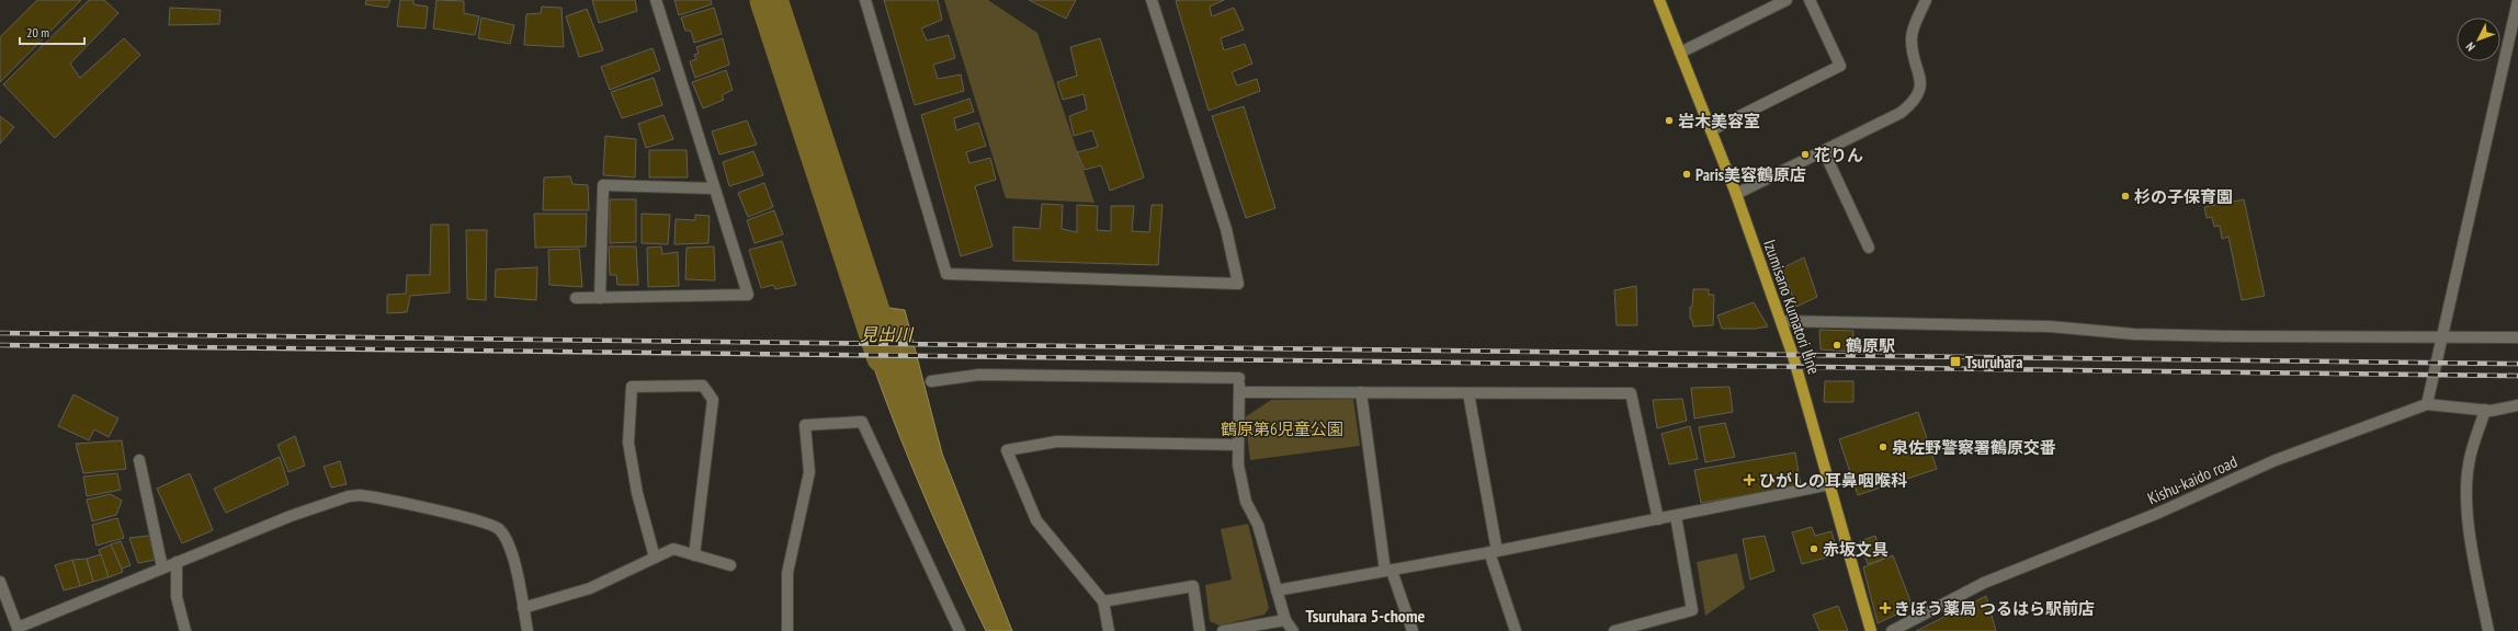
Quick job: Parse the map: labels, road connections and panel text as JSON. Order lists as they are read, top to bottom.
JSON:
{
  "streets": {
    "main road": ["Izumisano Kumatori Line"],
    "street": ["Kishu-kaido road"]
  },
  "districts": ["Tsuruhara 5-chome"],
  "water": ["見出川"],
  "parks": ["鶴原第6児童公園"],
  "places": {
    "other": [
      "岩木美容室",
      "花りん",
      "Paris美容鶴原店",
      "杉の子保育園",
      "鶴原駅",
      "泉佐野警察署鶴原交番",
      "赤坂文具"
    ],
    "transit": ["Tsuruhara"],
    "health": ["ひがしの耳鼻咽喉科", "きぼう薬局 つるはら駅前店"]
  },
  "scale_bar": "20 m",
  "north": "bottom left"
}
